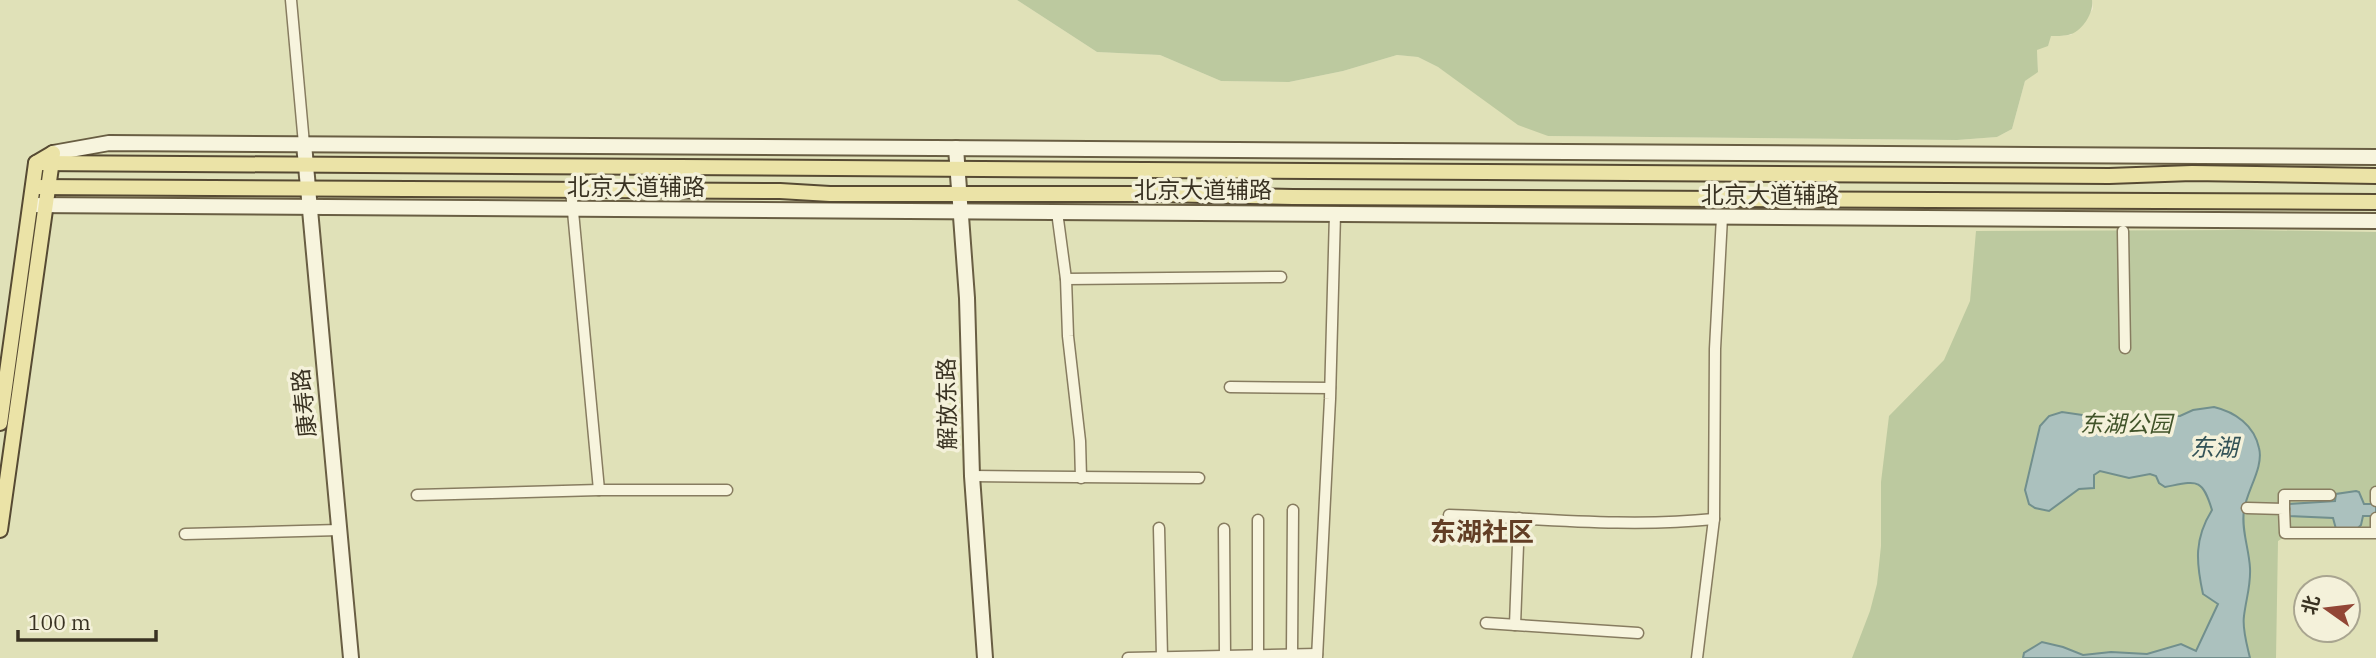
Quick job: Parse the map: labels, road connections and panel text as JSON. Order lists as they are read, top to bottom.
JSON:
{
  "streets": {
    "main road": ["北京大道辅路", "康寿路", "解放东路"]
  },
  "crossings": [
    ["北京大道辅路", "康寿路"],
    ["北京大道辅路", "解放东路"]
  ],
  "districts": ["东湖社区"],
  "water": ["东湖"],
  "parks": ["东湖公园"],
  "scale_bar": "100 m",
  "north": "left"
}
